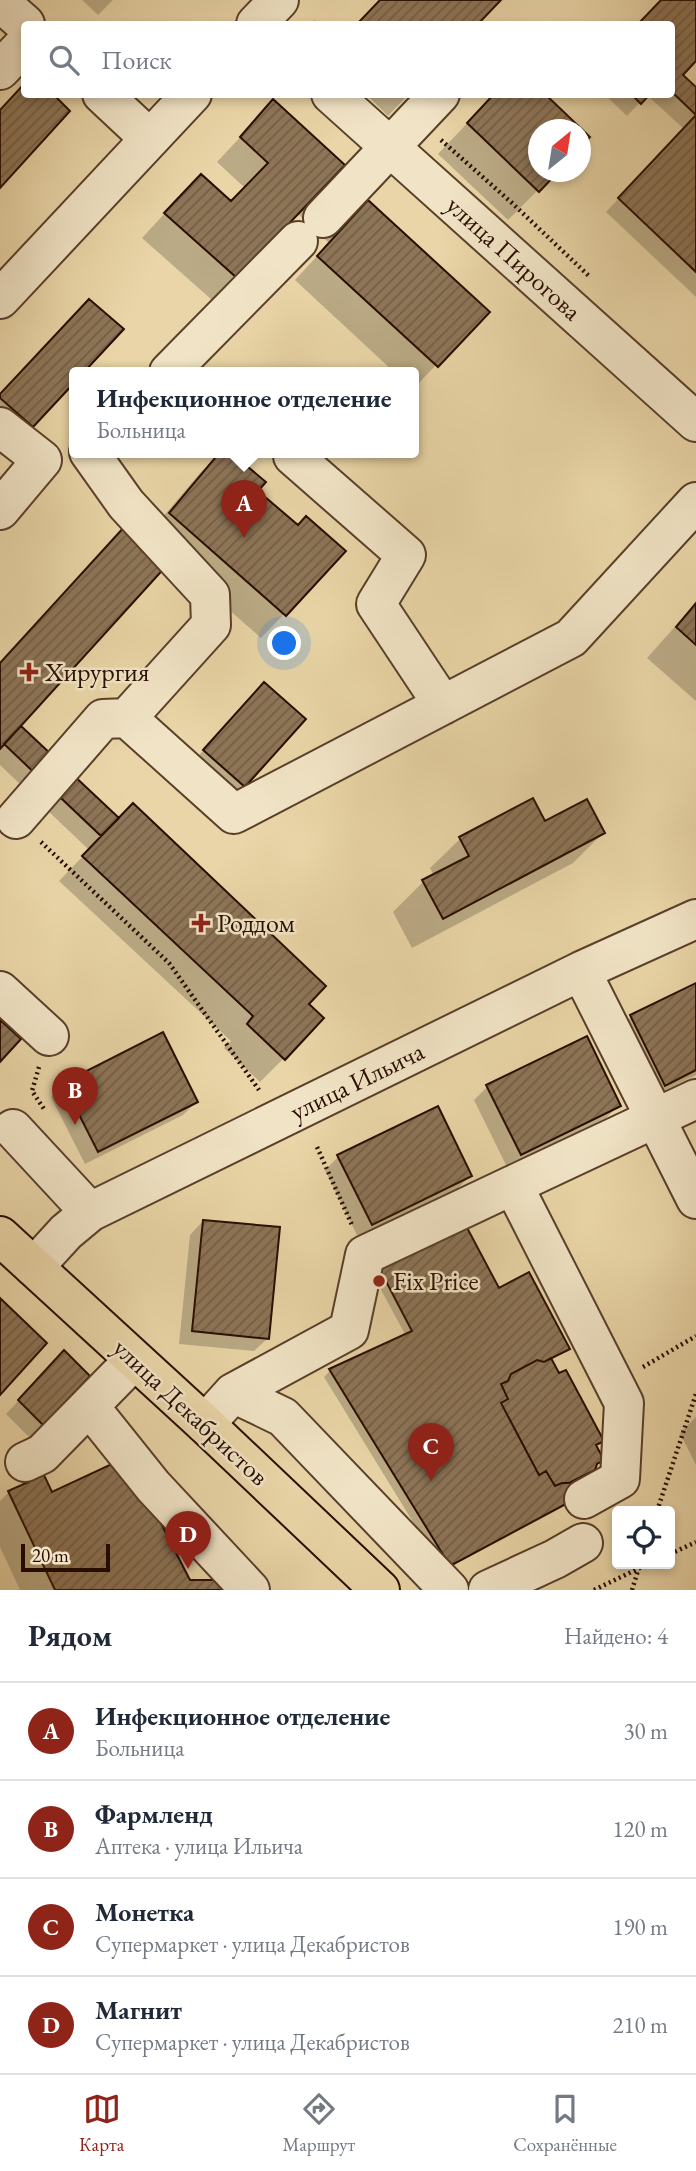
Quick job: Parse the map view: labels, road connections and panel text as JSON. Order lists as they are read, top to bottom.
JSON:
{
  "streets": {
    "main road": ["улица Декабристов"],
    "street": ["улица Пирогова", "улица Ильича"]
  },
  "crossings": [
    ["улица Ильича", "улица Декабристов"]
  ],
  "places": {
    "health": ["Хирургия", "Роддом"],
    "other": ["Fix Price"]
  },
  "scale_bar": "20 m",
  "north": "top right",
  "page": {
    "search": "Поиск",
    "popup": ["Инфекционное отделение", "Больница"],
    "pins": [
      "A",
      "B",
      "C",
      "D"
    ],
    "scale": "20 m",
    "heading": ["Рядом", "Найдено: 4"],
    "list": [
      {
        "mark": "A",
        "name": "Инфекционное отделение",
        "note": "Больница",
        "value": "30 m"
      },
      {
        "mark": "B",
        "name": "Фармленд",
        "note": "Аптека · улица Ильича",
        "value": "120 m"
      },
      {
        "mark": "C",
        "name": "Монетка",
        "note": "Супермаркет · улица Декабристов",
        "value": "190 m"
      },
      {
        "mark": "D",
        "name": "Магнит",
        "note": "Супермаркет · улица Декабристов",
        "value": "210 m"
      }
    ],
    "nav": ["Карта", "Маршрут", "Сохранённые"]
  }
}
